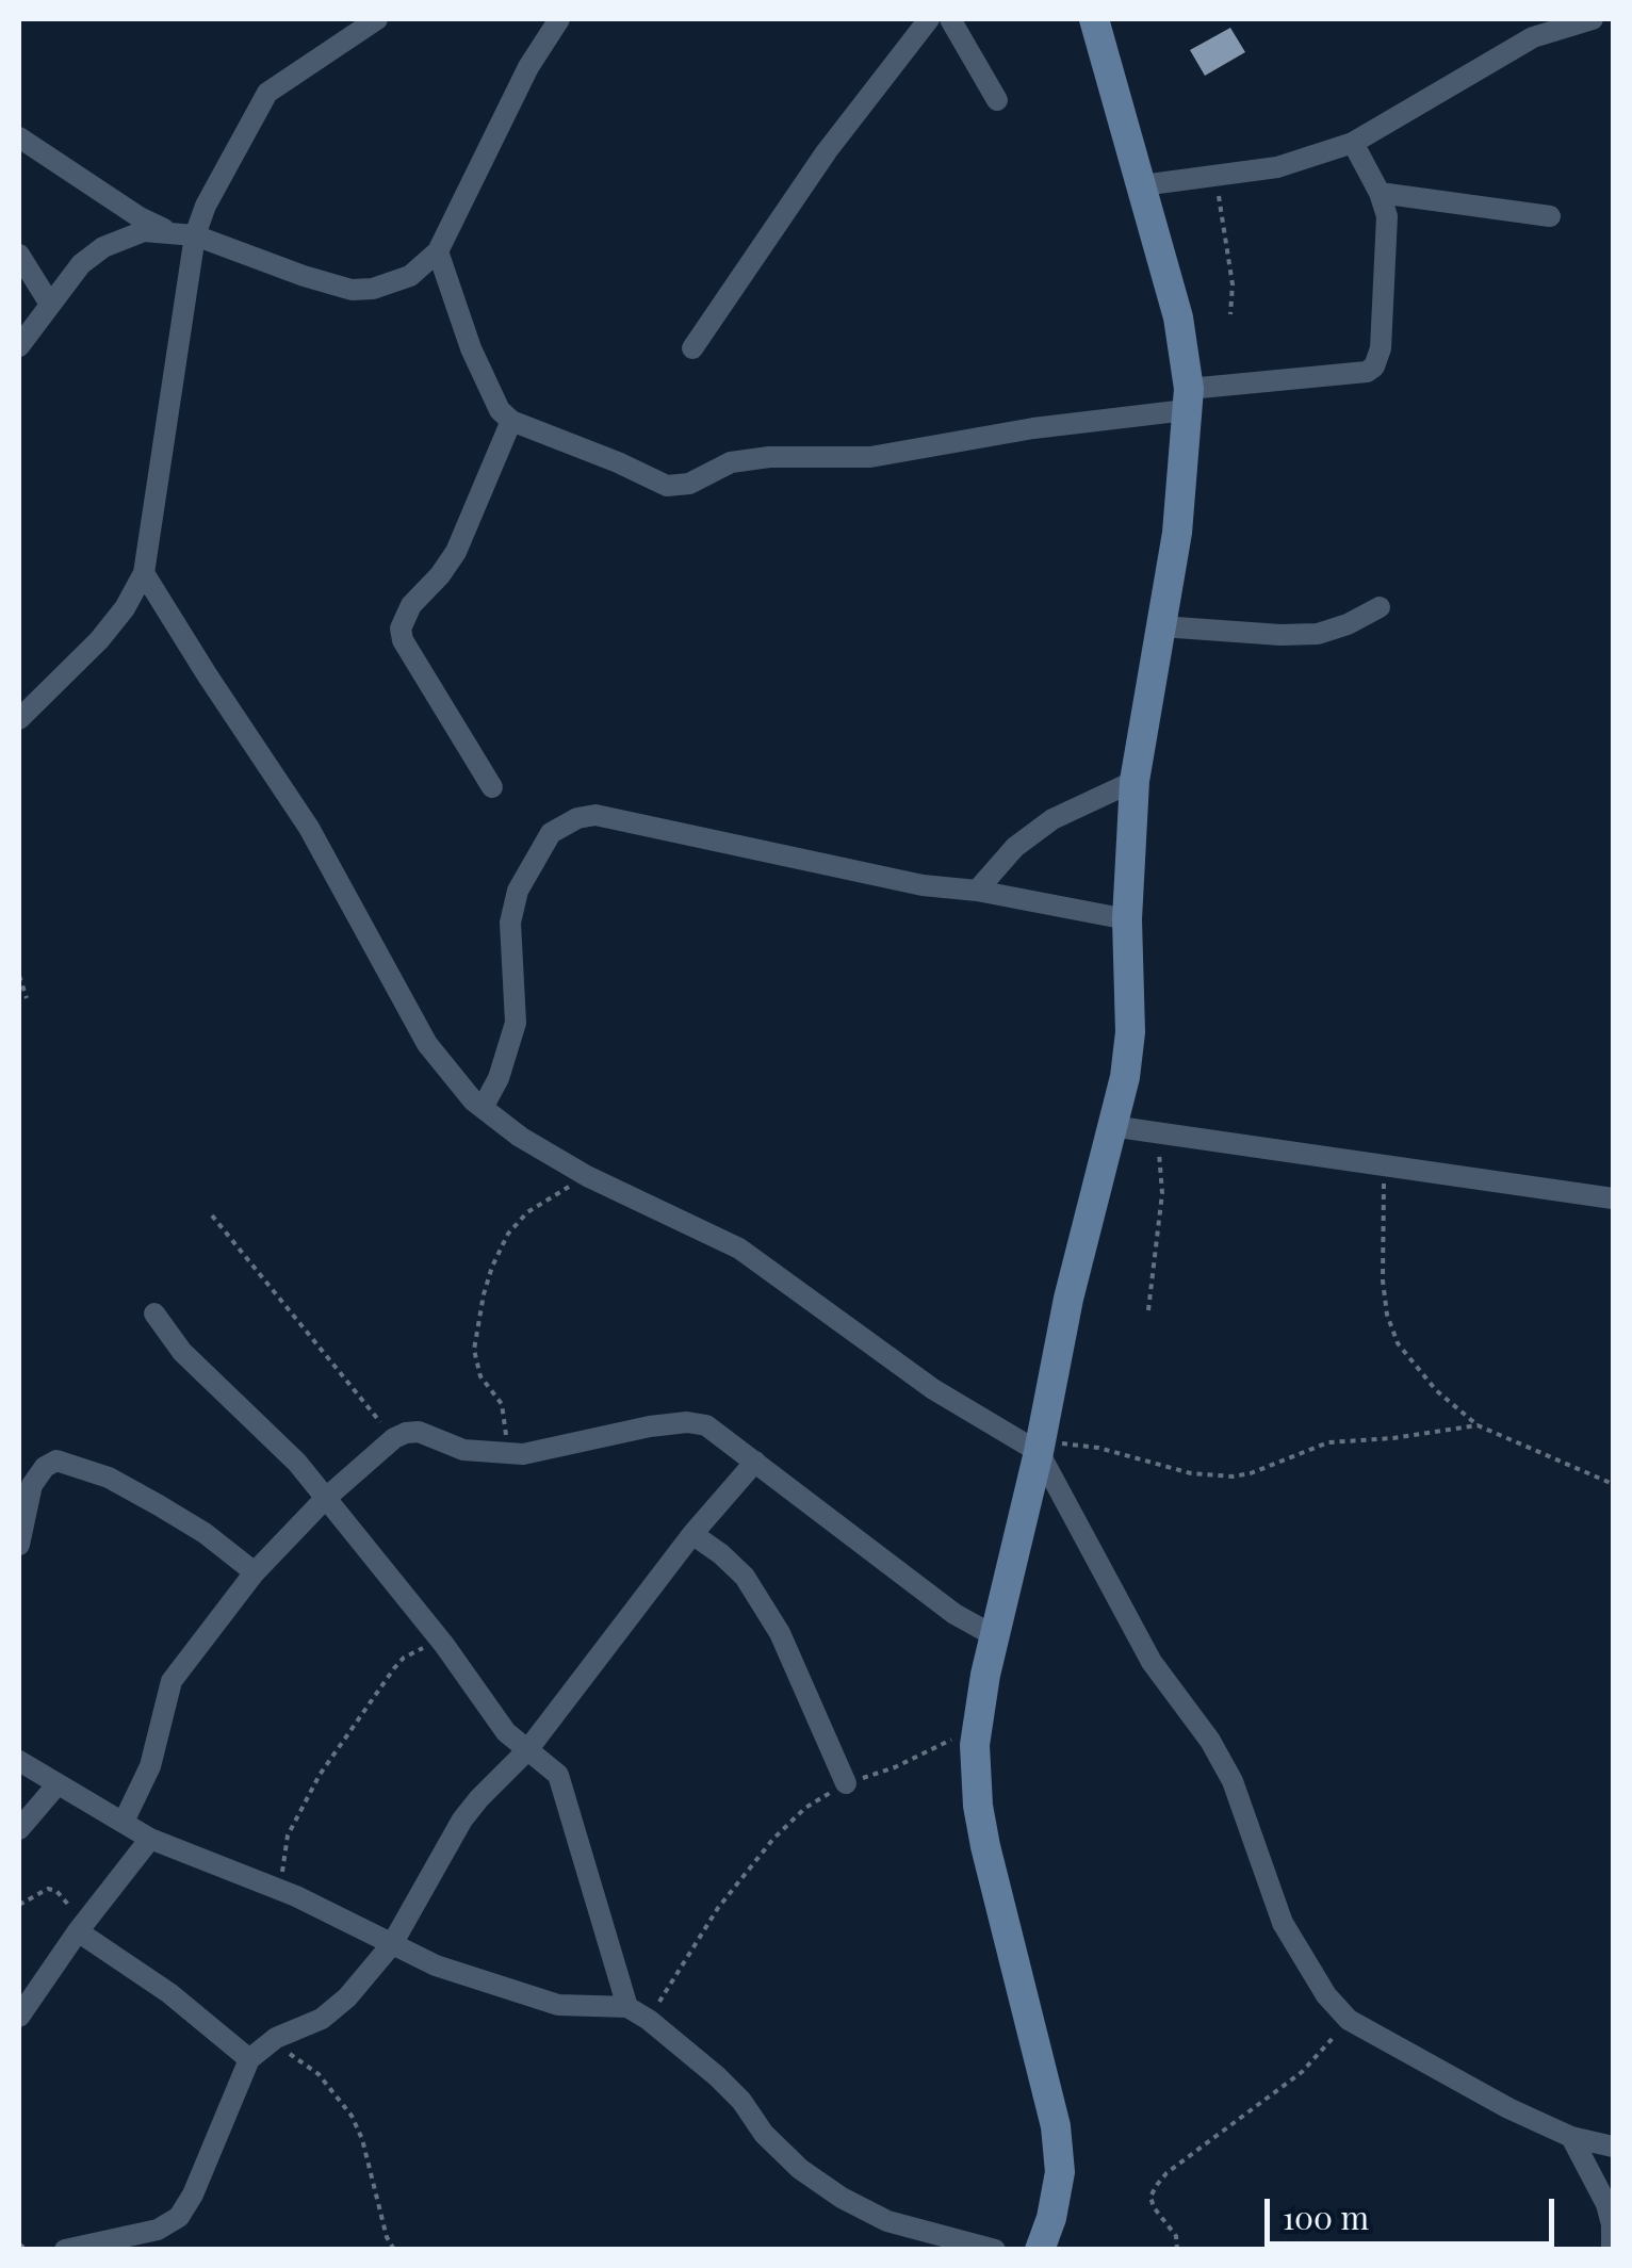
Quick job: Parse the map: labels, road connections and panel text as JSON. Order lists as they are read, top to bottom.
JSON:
{
  "scale_bar": "100 m"
}
